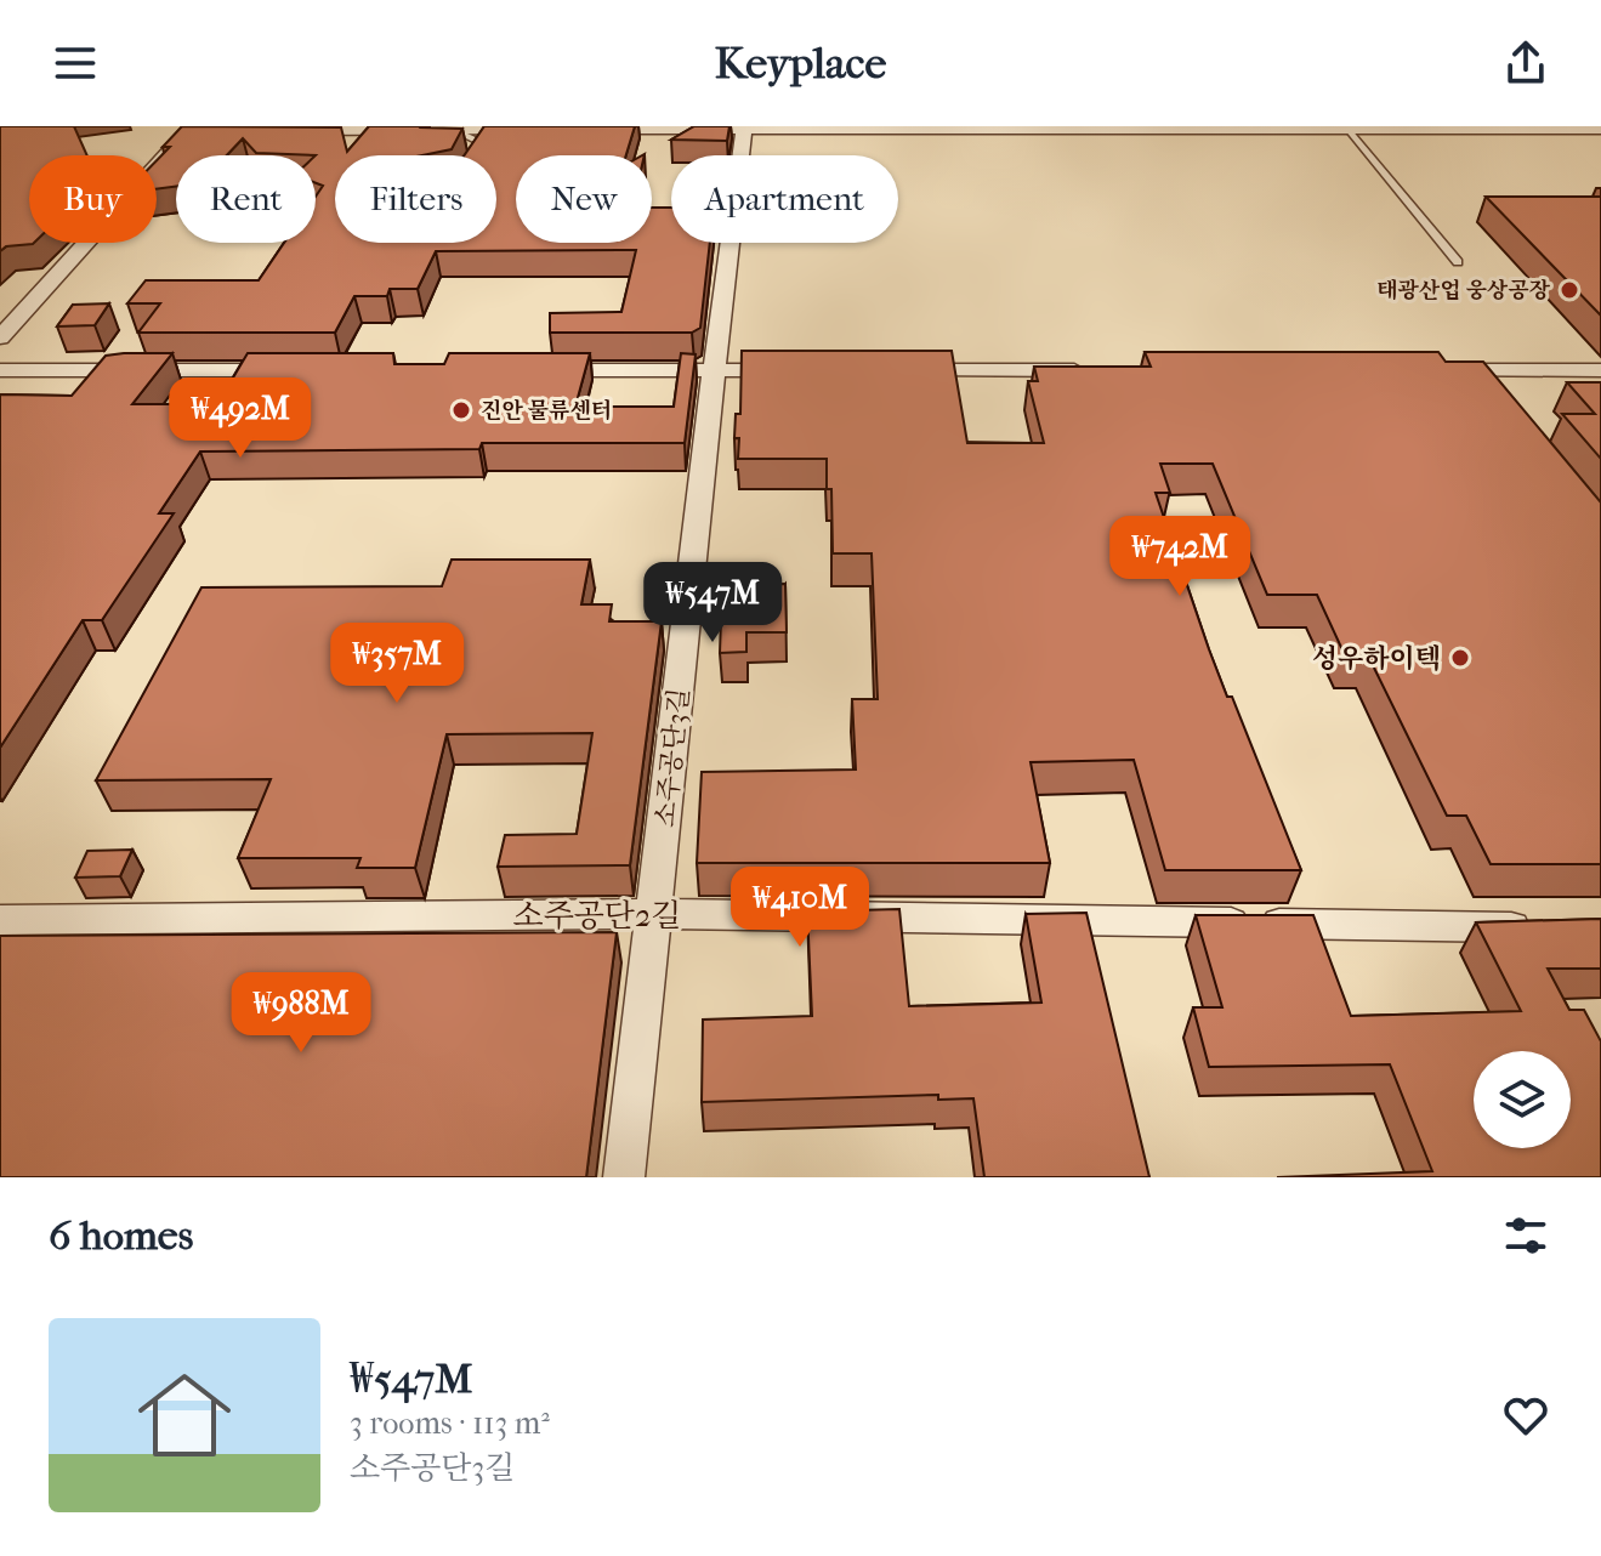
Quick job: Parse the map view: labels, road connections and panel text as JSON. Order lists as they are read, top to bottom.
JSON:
{
  "streets": {
    "street": ["소주공단3길", "소주공단2길"]
  },
  "crossings": [
    ["소주공단3길", "소주공단2길"]
  ],
  "places": ["태광산업 웅상공장", "진안 물류센터", "성우하이텍"],
  "page": {
    "header": "Keyplace",
    "chip": [
      "Buy",
      "Rent",
      "Filters",
      "New",
      "Apartment"
    ],
    "price": [
      "₩492M",
      "₩742M",
      "₩547M",
      "₩357M",
      "₩410M",
      "₩988M"
    ],
    "heading": "6 homes",
    "list": [
      {
        "name": "₩547M",
        "note": "3 rooms · 113 m² · 소주공단3길"
      }
    ]
  }
}
